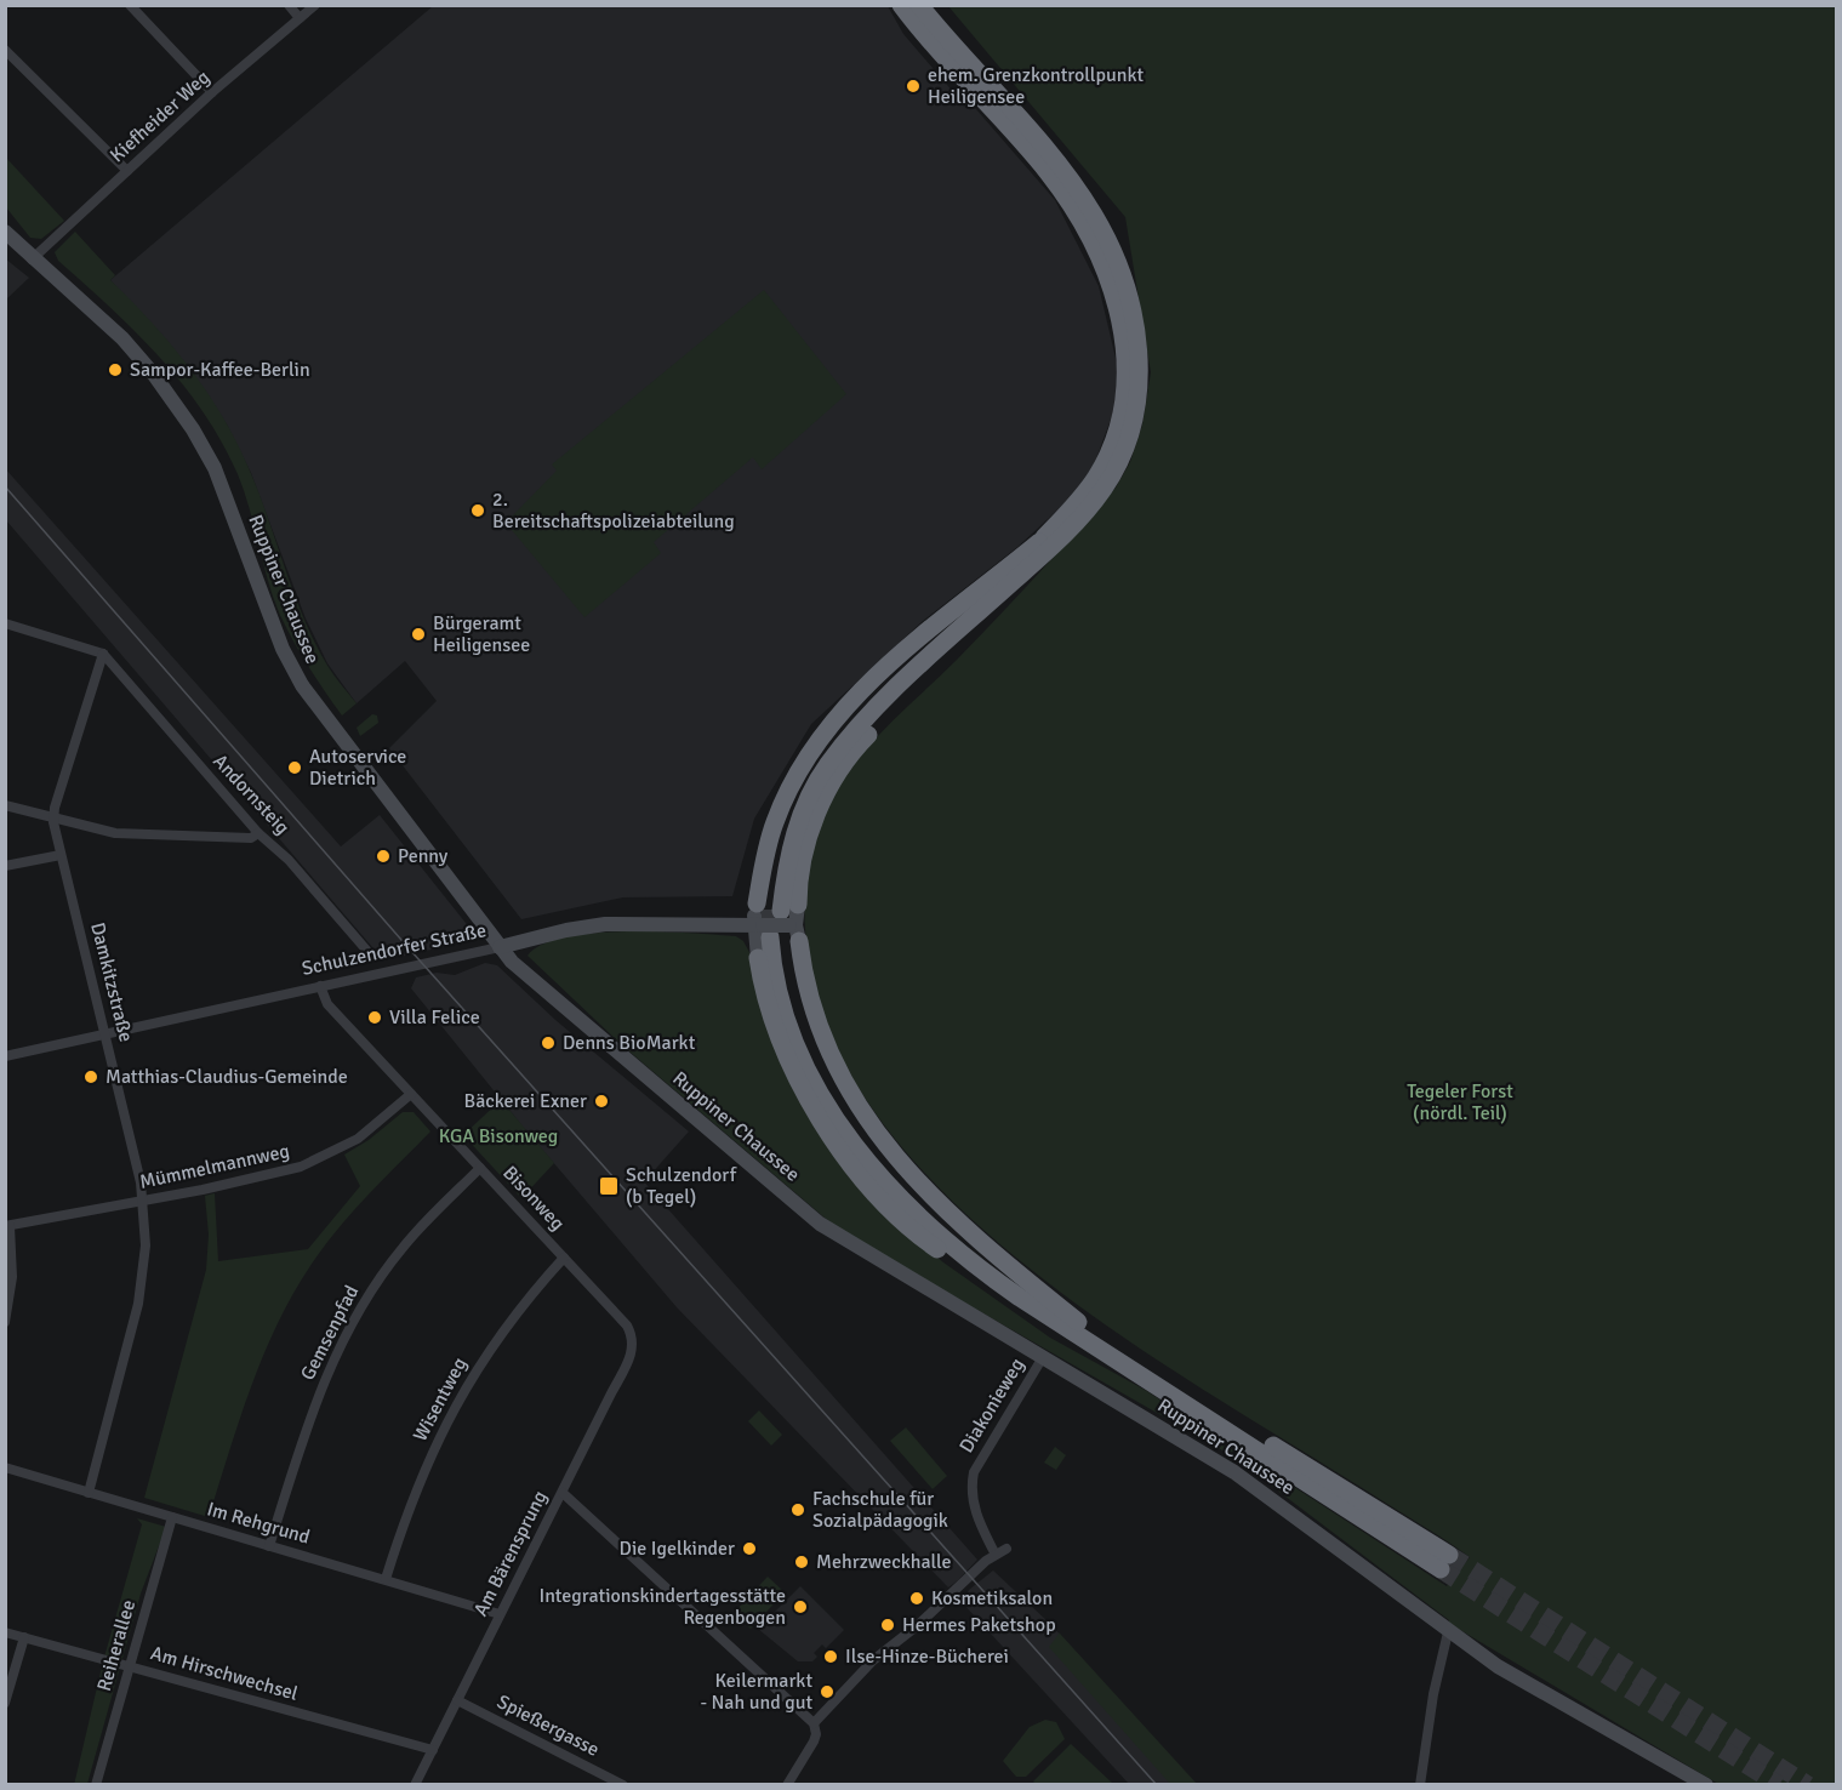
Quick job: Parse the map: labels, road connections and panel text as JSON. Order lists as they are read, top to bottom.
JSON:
{
  "streets": {
    "street": [
      "Kiefheider Weg",
      "Ruppiner Chaussee",
      "Andornsteig",
      "Schulzendorfer Straße",
      "Damkitzstraße",
      "Mümmelmannweg",
      "Bisonweg",
      "Gemsenpfad",
      "Wisentweg",
      "Diakonieweg",
      "Im Rehgrund",
      "Am Bärensprung",
      "Reiherallee",
      "Am Hirschwechsel",
      "Spießergasse"
    ]
  },
  "crossings": [
    ["Kiefheider Weg", "Ruppiner Chaussee"],
    ["Ruppiner Chaussee", "Schulzendorfer Straße"],
    ["Ruppiner Chaussee", "Diakonieweg"],
    ["Andornsteig", "Damkitzstraße"],
    ["Schulzendorfer Straße", "Damkitzstraße"],
    ["Schulzendorfer Straße", "Bisonweg"],
    ["Damkitzstraße", "Mümmelmannweg"],
    ["Damkitzstraße", "Im Rehgrund"],
    ["Mümmelmannweg", "Bisonweg"],
    ["Bisonweg", "Gemsenpfad"],
    ["Bisonweg", "Wisentweg"],
    ["Bisonweg", "Am Bärensprung"],
    ["Gemsenpfad", "Im Rehgrund"],
    ["Wisentweg", "Im Rehgrund"],
    ["Im Rehgrund", "Am Bärensprung"],
    ["Im Rehgrund", "Reiherallee"],
    ["Am Bärensprung", "Am Hirschwechsel"],
    ["Am Bärensprung", "Spießergasse"],
    ["Reiherallee", "Am Hirschwechsel"]
  ],
  "parks": ["Tegeler Forst (nördl. Teil)", "KGA Bisonweg"],
  "places": {
    "other": [
      "ehem. Grenzkontrollpunkt Heiligensee",
      "Sampor-Kaffee-Berlin",
      "2. Bereitschaftspolizeiabteilung",
      "Bürgeramt Heiligensee",
      "Autoservice Dietrich",
      "Penny",
      "Villa Felice",
      "Denns BioMarkt",
      "Matthias-Claudius-Gemeinde",
      "Bäckerei Exner",
      "Fachschule für Sozialpädagogik",
      "Die Igelkinder",
      "Mehrzweckhalle",
      "Kosmetiksalon",
      "Integrationskindertagesstätte Regenbogen",
      "Hermes Paketshop",
      "Ilse-Hinze-Bücherei",
      "Keilermarkt - Nah und gut"
    ],
    "transit": ["Schulzendorf (b Tegel)"]
  }
}
